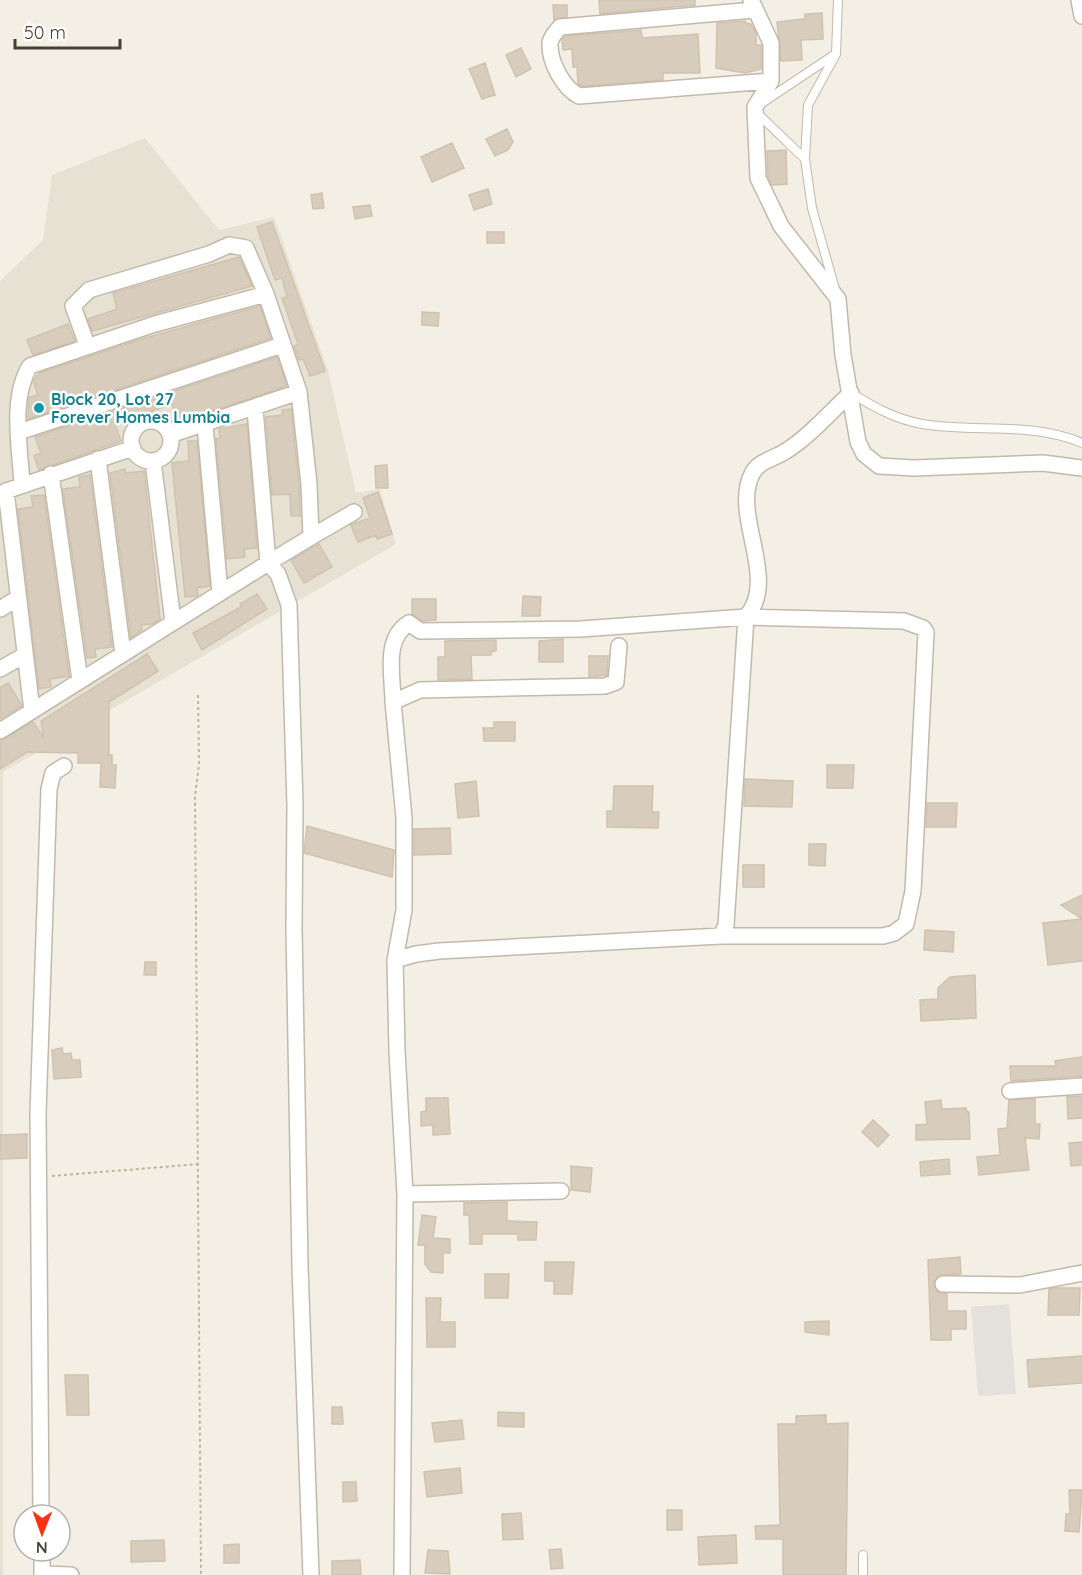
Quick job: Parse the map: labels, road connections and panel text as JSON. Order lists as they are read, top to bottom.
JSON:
{
  "places": ["Block 20, Lot 27 Forever Homes Lumbia"],
  "scale_bar": "50 m",
  "north": "bottom"
}
